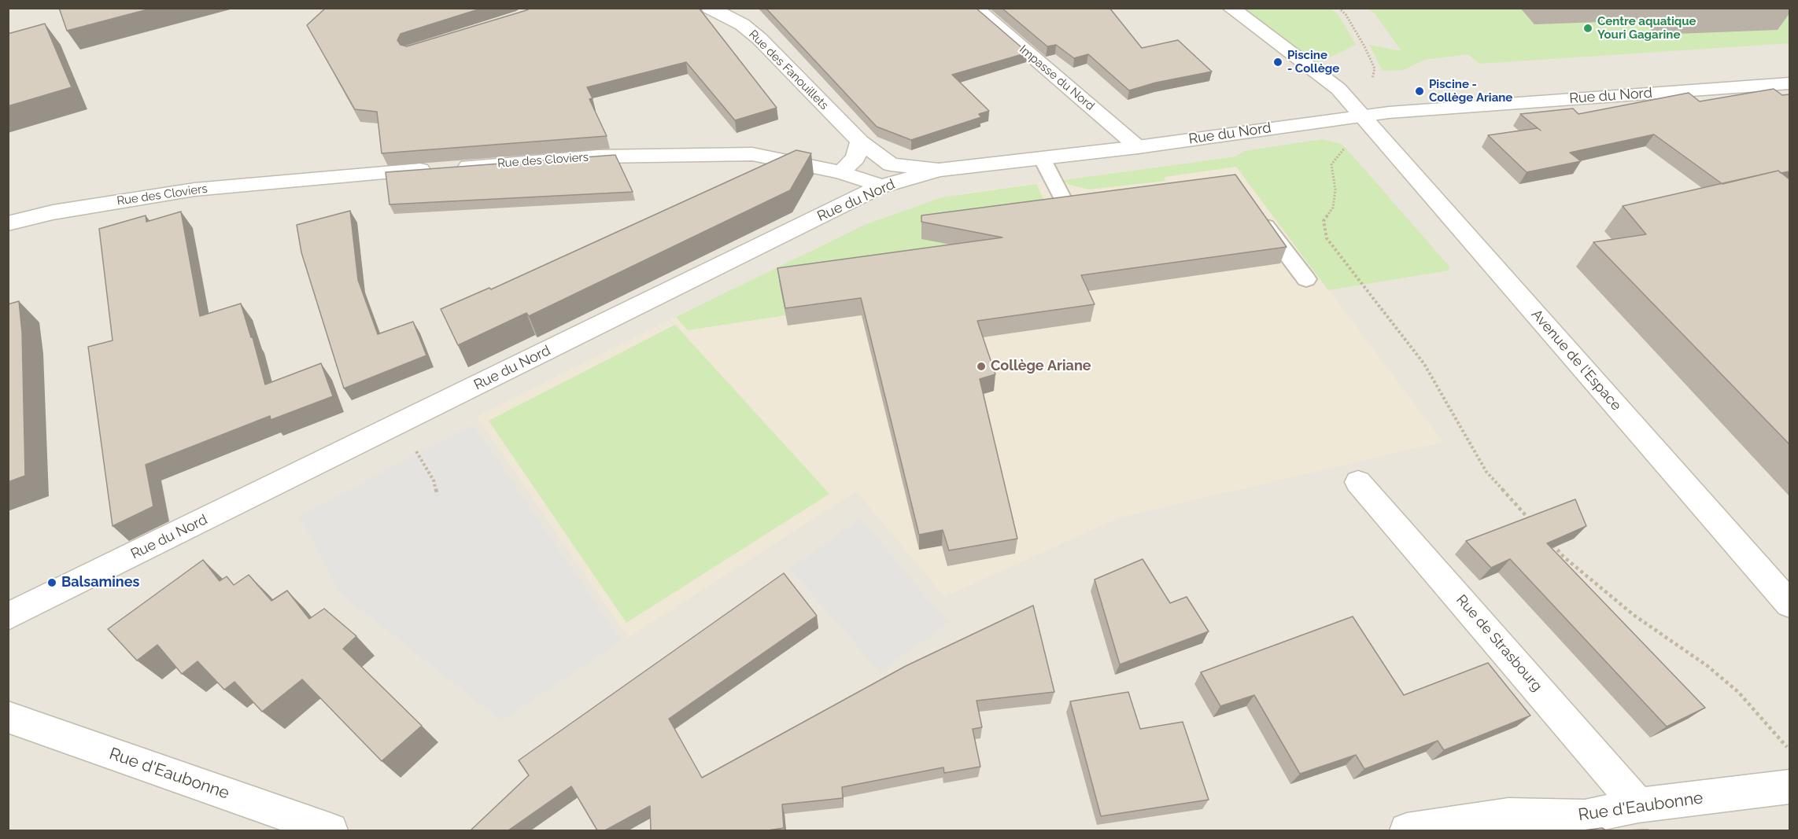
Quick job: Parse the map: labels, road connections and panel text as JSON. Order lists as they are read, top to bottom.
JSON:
{
  "streets": {
    "street": [
      "Rue des Fanouillets",
      "Impasse du Nord",
      "Rue du Nord",
      "Rue des Cloviers",
      "Avenue de l'Espace",
      "Rue de Strasbourg",
      "Rue d'Eaubonne"
    ]
  },
  "crossings": [
    ["Rue des Fanouillets", "Rue du Nord"],
    ["Impasse du Nord", "Rue du Nord"],
    ["Rue du Nord", "Rue des Cloviers"],
    ["Rue du Nord", "Avenue de l'Espace"],
    ["Rue de Strasbourg", "Rue d'Eaubonne"]
  ],
  "places": [
    "Centre aquatique Youri Gagarine",
    "Piscine - Collège",
    "Piscine - Collège Ariane",
    "Collège Ariane",
    "Balsamines"
  ]
}
